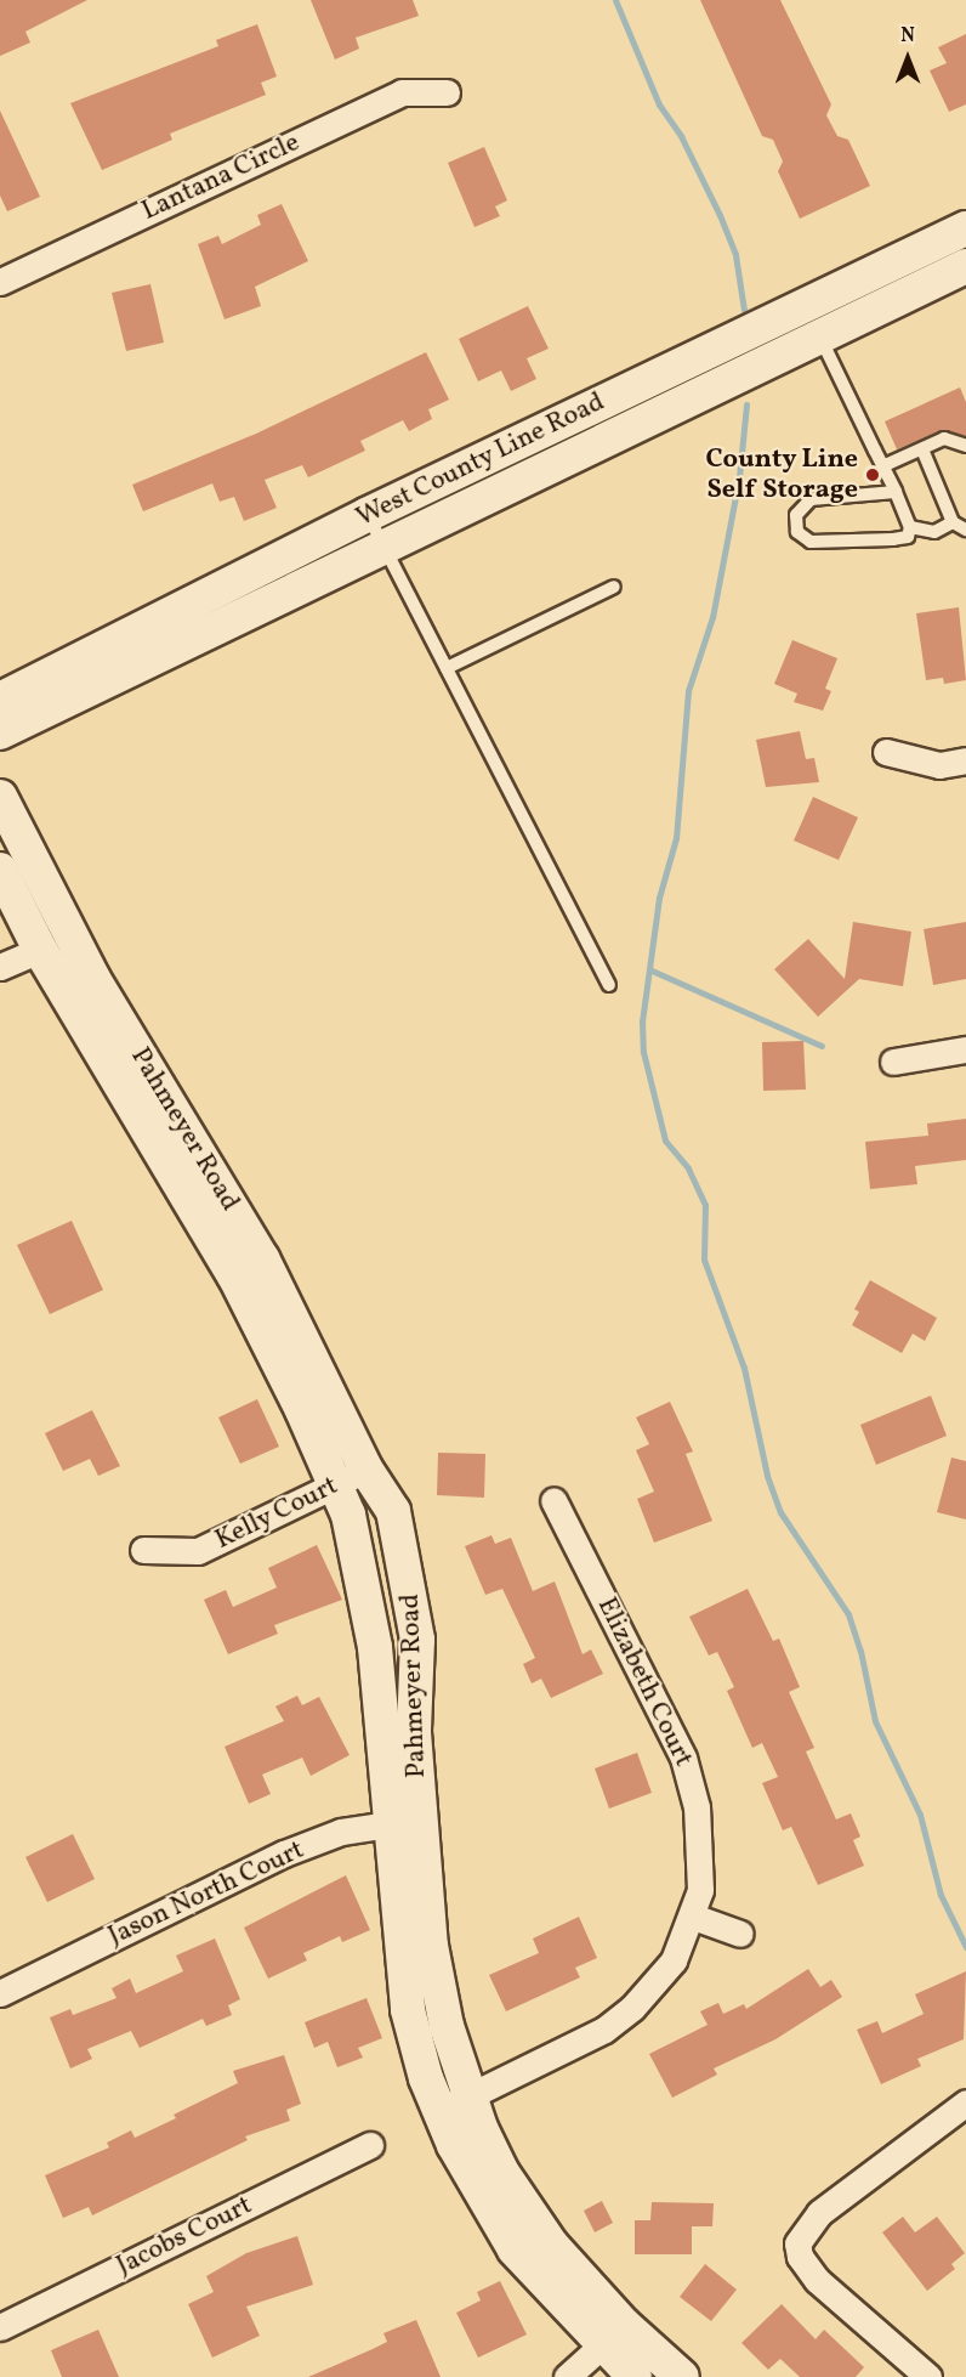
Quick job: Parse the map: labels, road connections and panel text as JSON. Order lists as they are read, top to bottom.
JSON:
{
  "streets": {
    "street": [
      "Lantana Circle",
      "West County Line Road",
      "Pahmeyer Road",
      "Kelly Court",
      "Elizabeth Court",
      "Jason North Court",
      "Jacobs Court"
    ]
  },
  "crossings": [
    ["Pahmeyer Road", "Kelly Court"],
    ["Pahmeyer Road", "Elizabeth Court"],
    ["Pahmeyer Road", "Jason North Court"]
  ],
  "places": ["County Line Self Storage"],
  "north": "top"
}
